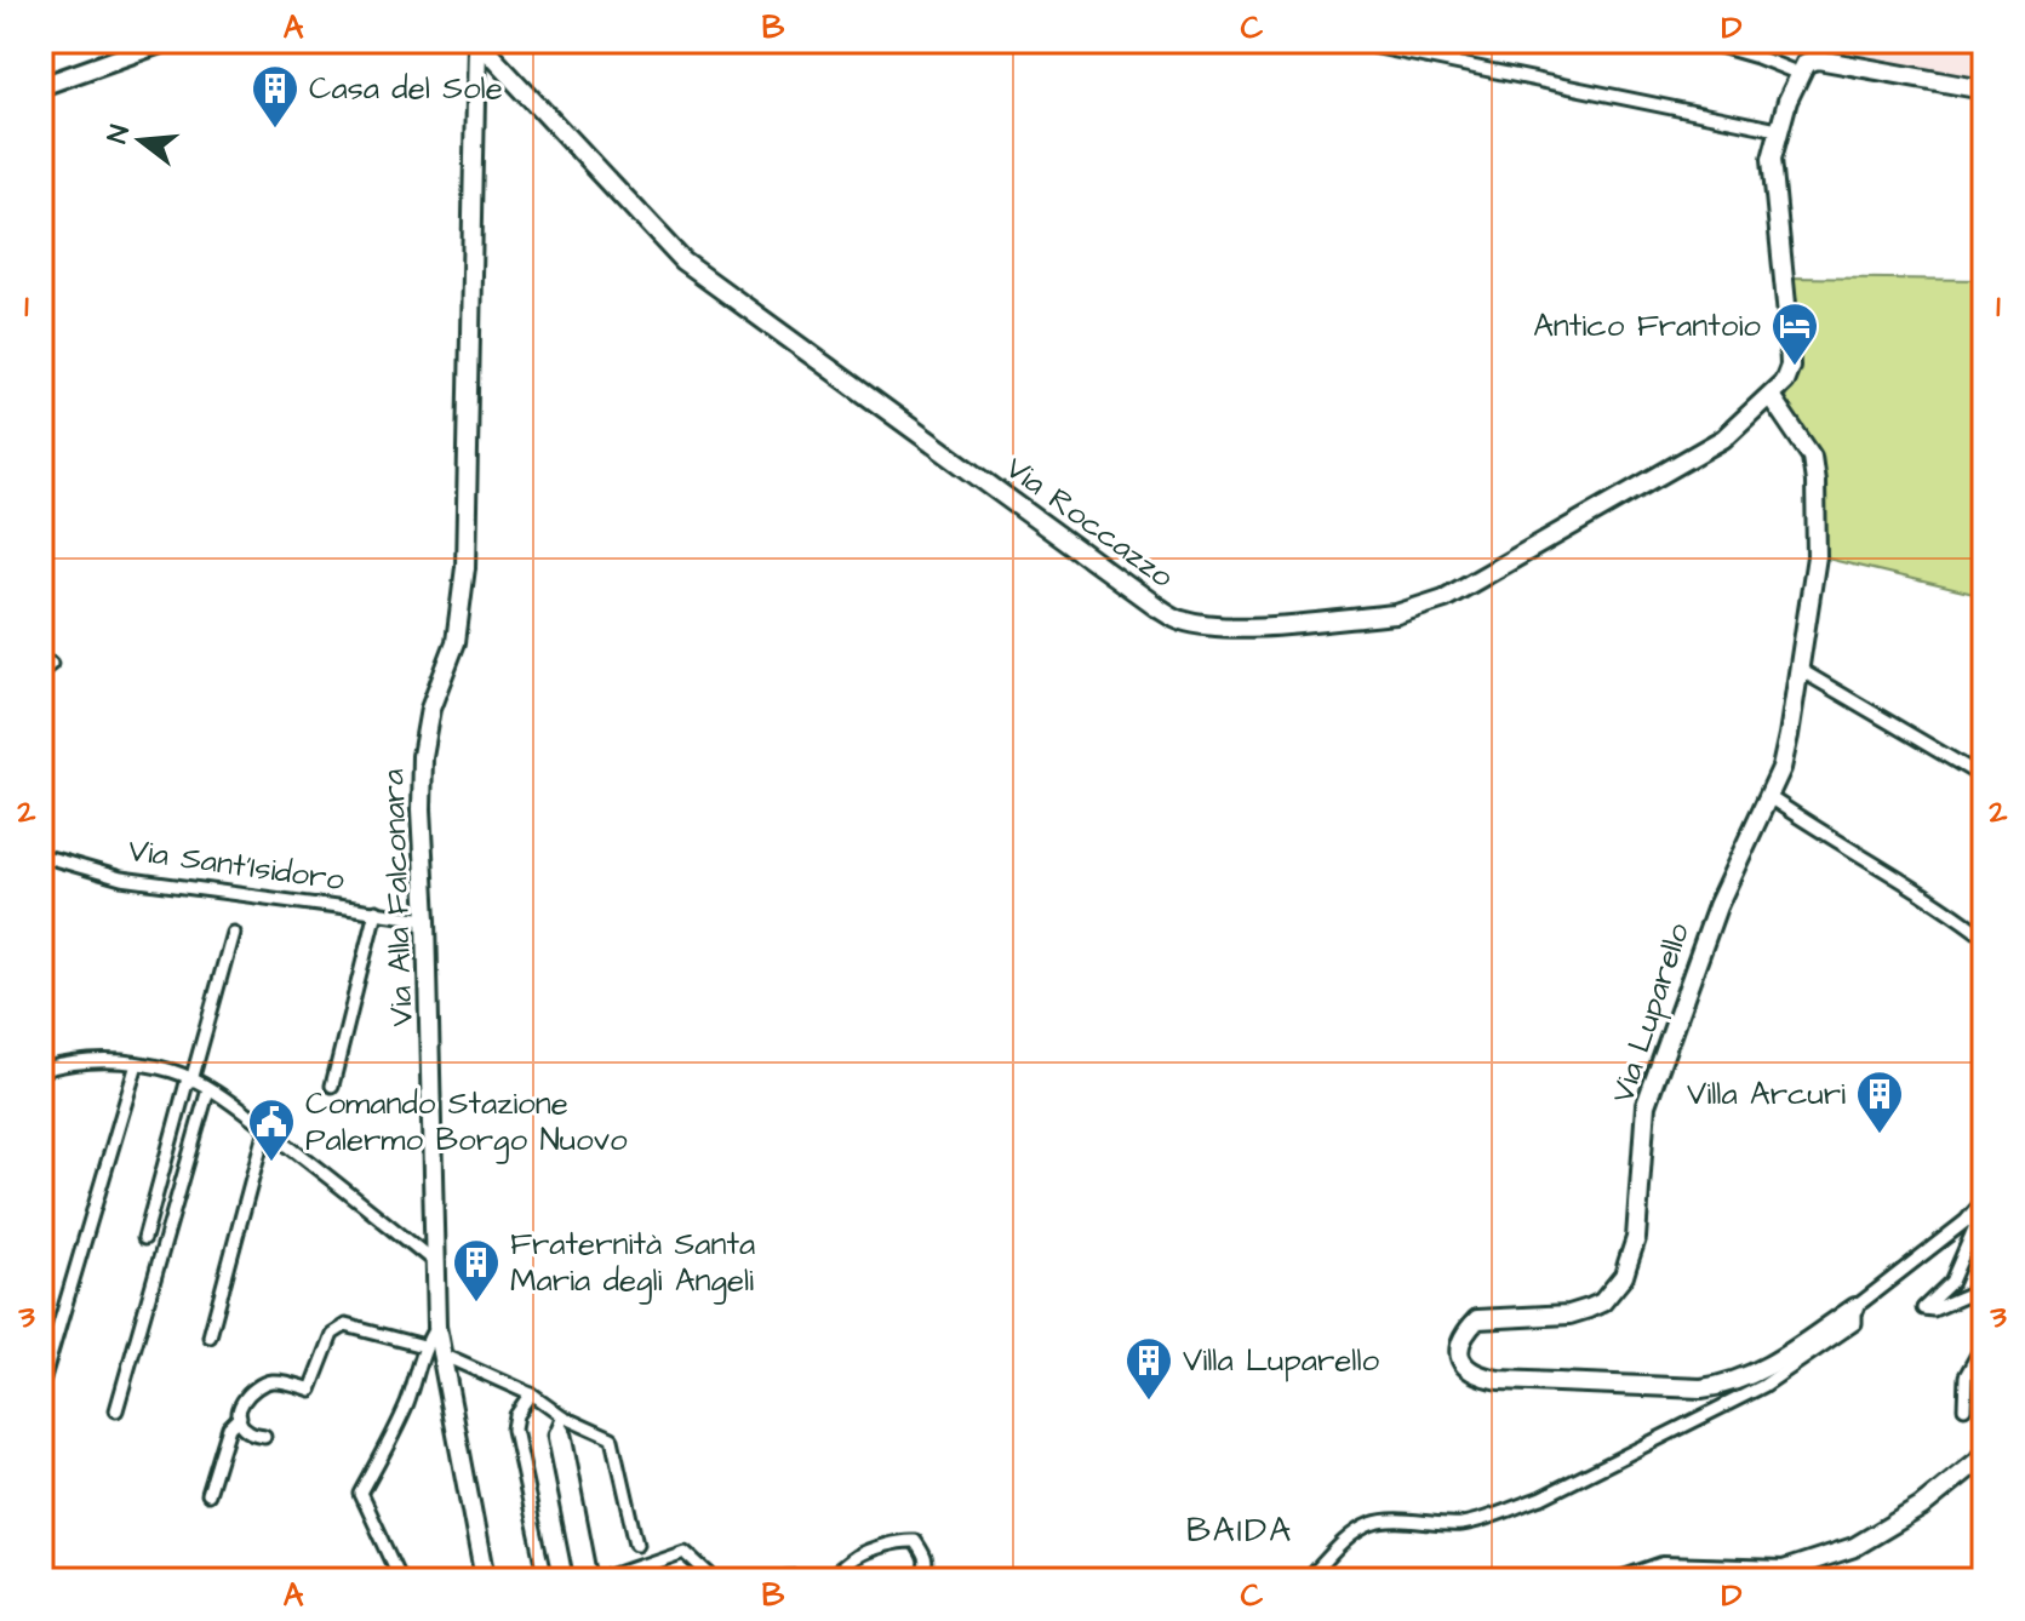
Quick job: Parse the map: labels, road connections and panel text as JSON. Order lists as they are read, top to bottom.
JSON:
{
  "streets": {
    "street": [
      "Via Roccazzo",
      "Via Sant'Isidoro",
      "Via Alla Falconara",
      "Via Luparello"
    ]
  },
  "crossings": [
    ["Via Roccazzo", "Via Alla Falconara"],
    ["Via Roccazzo", "Via Luparello"],
    ["Via Sant'Isidoro", "Via Alla Falconara"]
  ],
  "districts": ["BAIDA"],
  "places": {
    "building": [
      "Casa del Sole",
      "Villa Arcuri",
      "Fraternità Santa Maria degli Angeli",
      "Villa Luparello"
    ],
    "hotel": ["Antico Frantoio"],
    "public building": ["Comando Stazione Palermo Borgo Nuovo"]
  },
  "north": "left",
  "grid": {
    "columns": [
      "A",
      "B",
      "C",
      "D"
    ],
    "rows": ["1", "2", "3"]
  }
}
